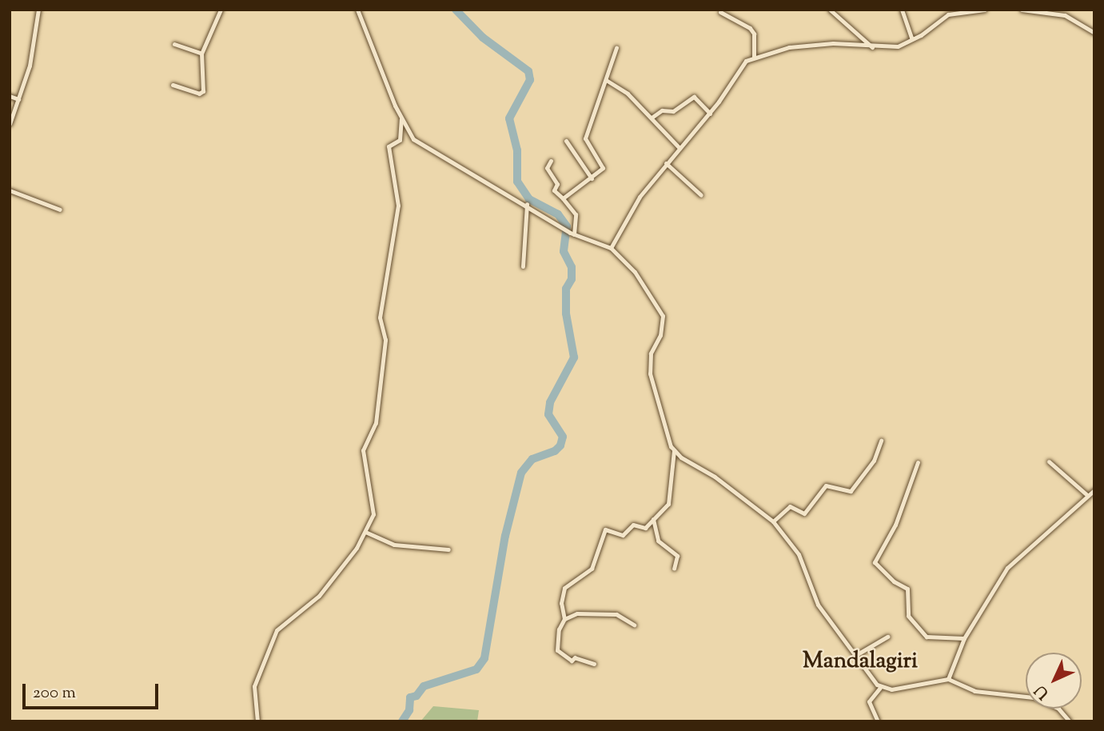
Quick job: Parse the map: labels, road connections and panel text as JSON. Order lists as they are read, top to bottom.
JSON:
{
  "districts": ["Mandalagiri"],
  "scale_bar": "200 m",
  "north": "bottom left"
}
